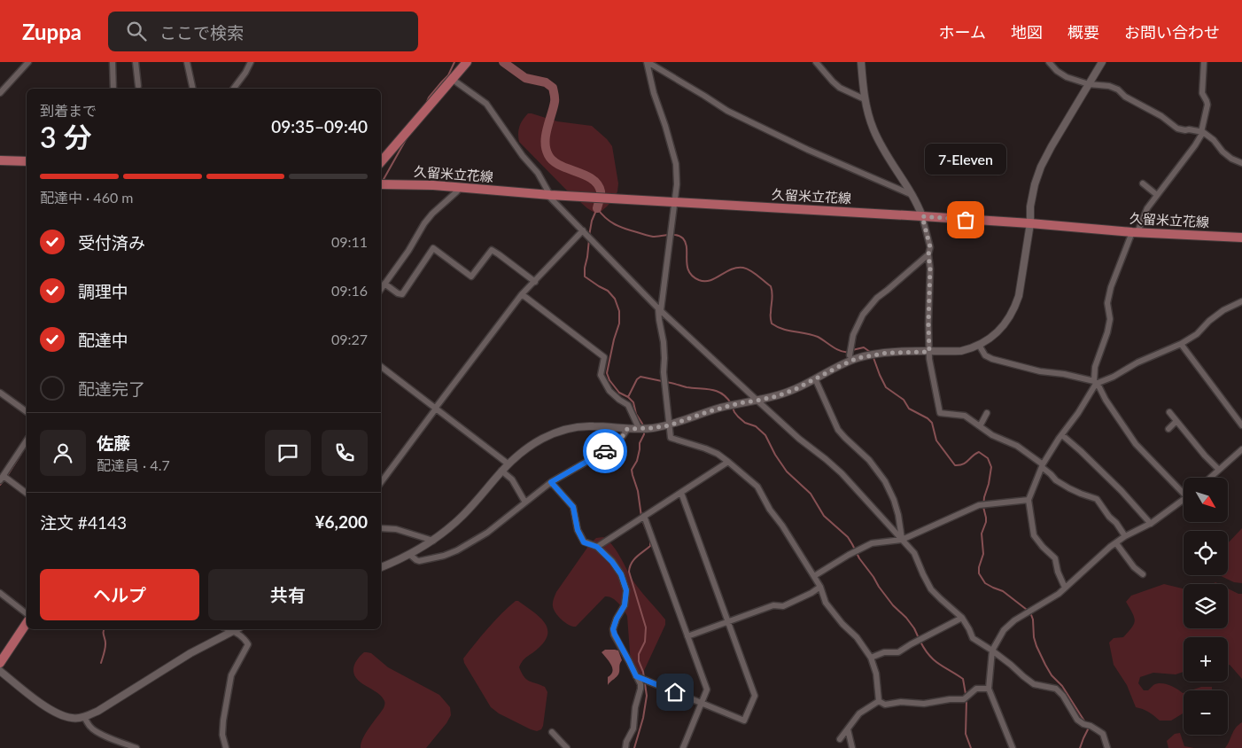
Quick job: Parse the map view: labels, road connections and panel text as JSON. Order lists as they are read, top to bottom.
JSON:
{
  "streets": {
    "main road": ["久留米立花線"]
  },
  "places": ["7-Eleven"],
  "north": "bottom right",
  "page": {
    "header": "Zuppa",
    "search": "ここで検索",
    "nav": [
      "ホーム",
      "地図",
      "概要",
      "お問い合わせ"
    ],
    "heading": ["3 分", "到着まで", "09:35–09:40"],
    "panel": [
      "佐藤",
      "配達員 · 4.7",
      "注文 #4143",
      "¥6,200"
    ],
    "bubble": "7-Eleven",
    "bar": "配達中 · 460 m",
    "list": [
      ["受付済み", "09:11"],
      ["調理中", "09:16"],
      ["配達中", "09:27"],
      "配達完了"
    ],
    "map_buttons": ["+", "−"],
    "buttons": ["ヘルプ", "共有"]
  }
}
